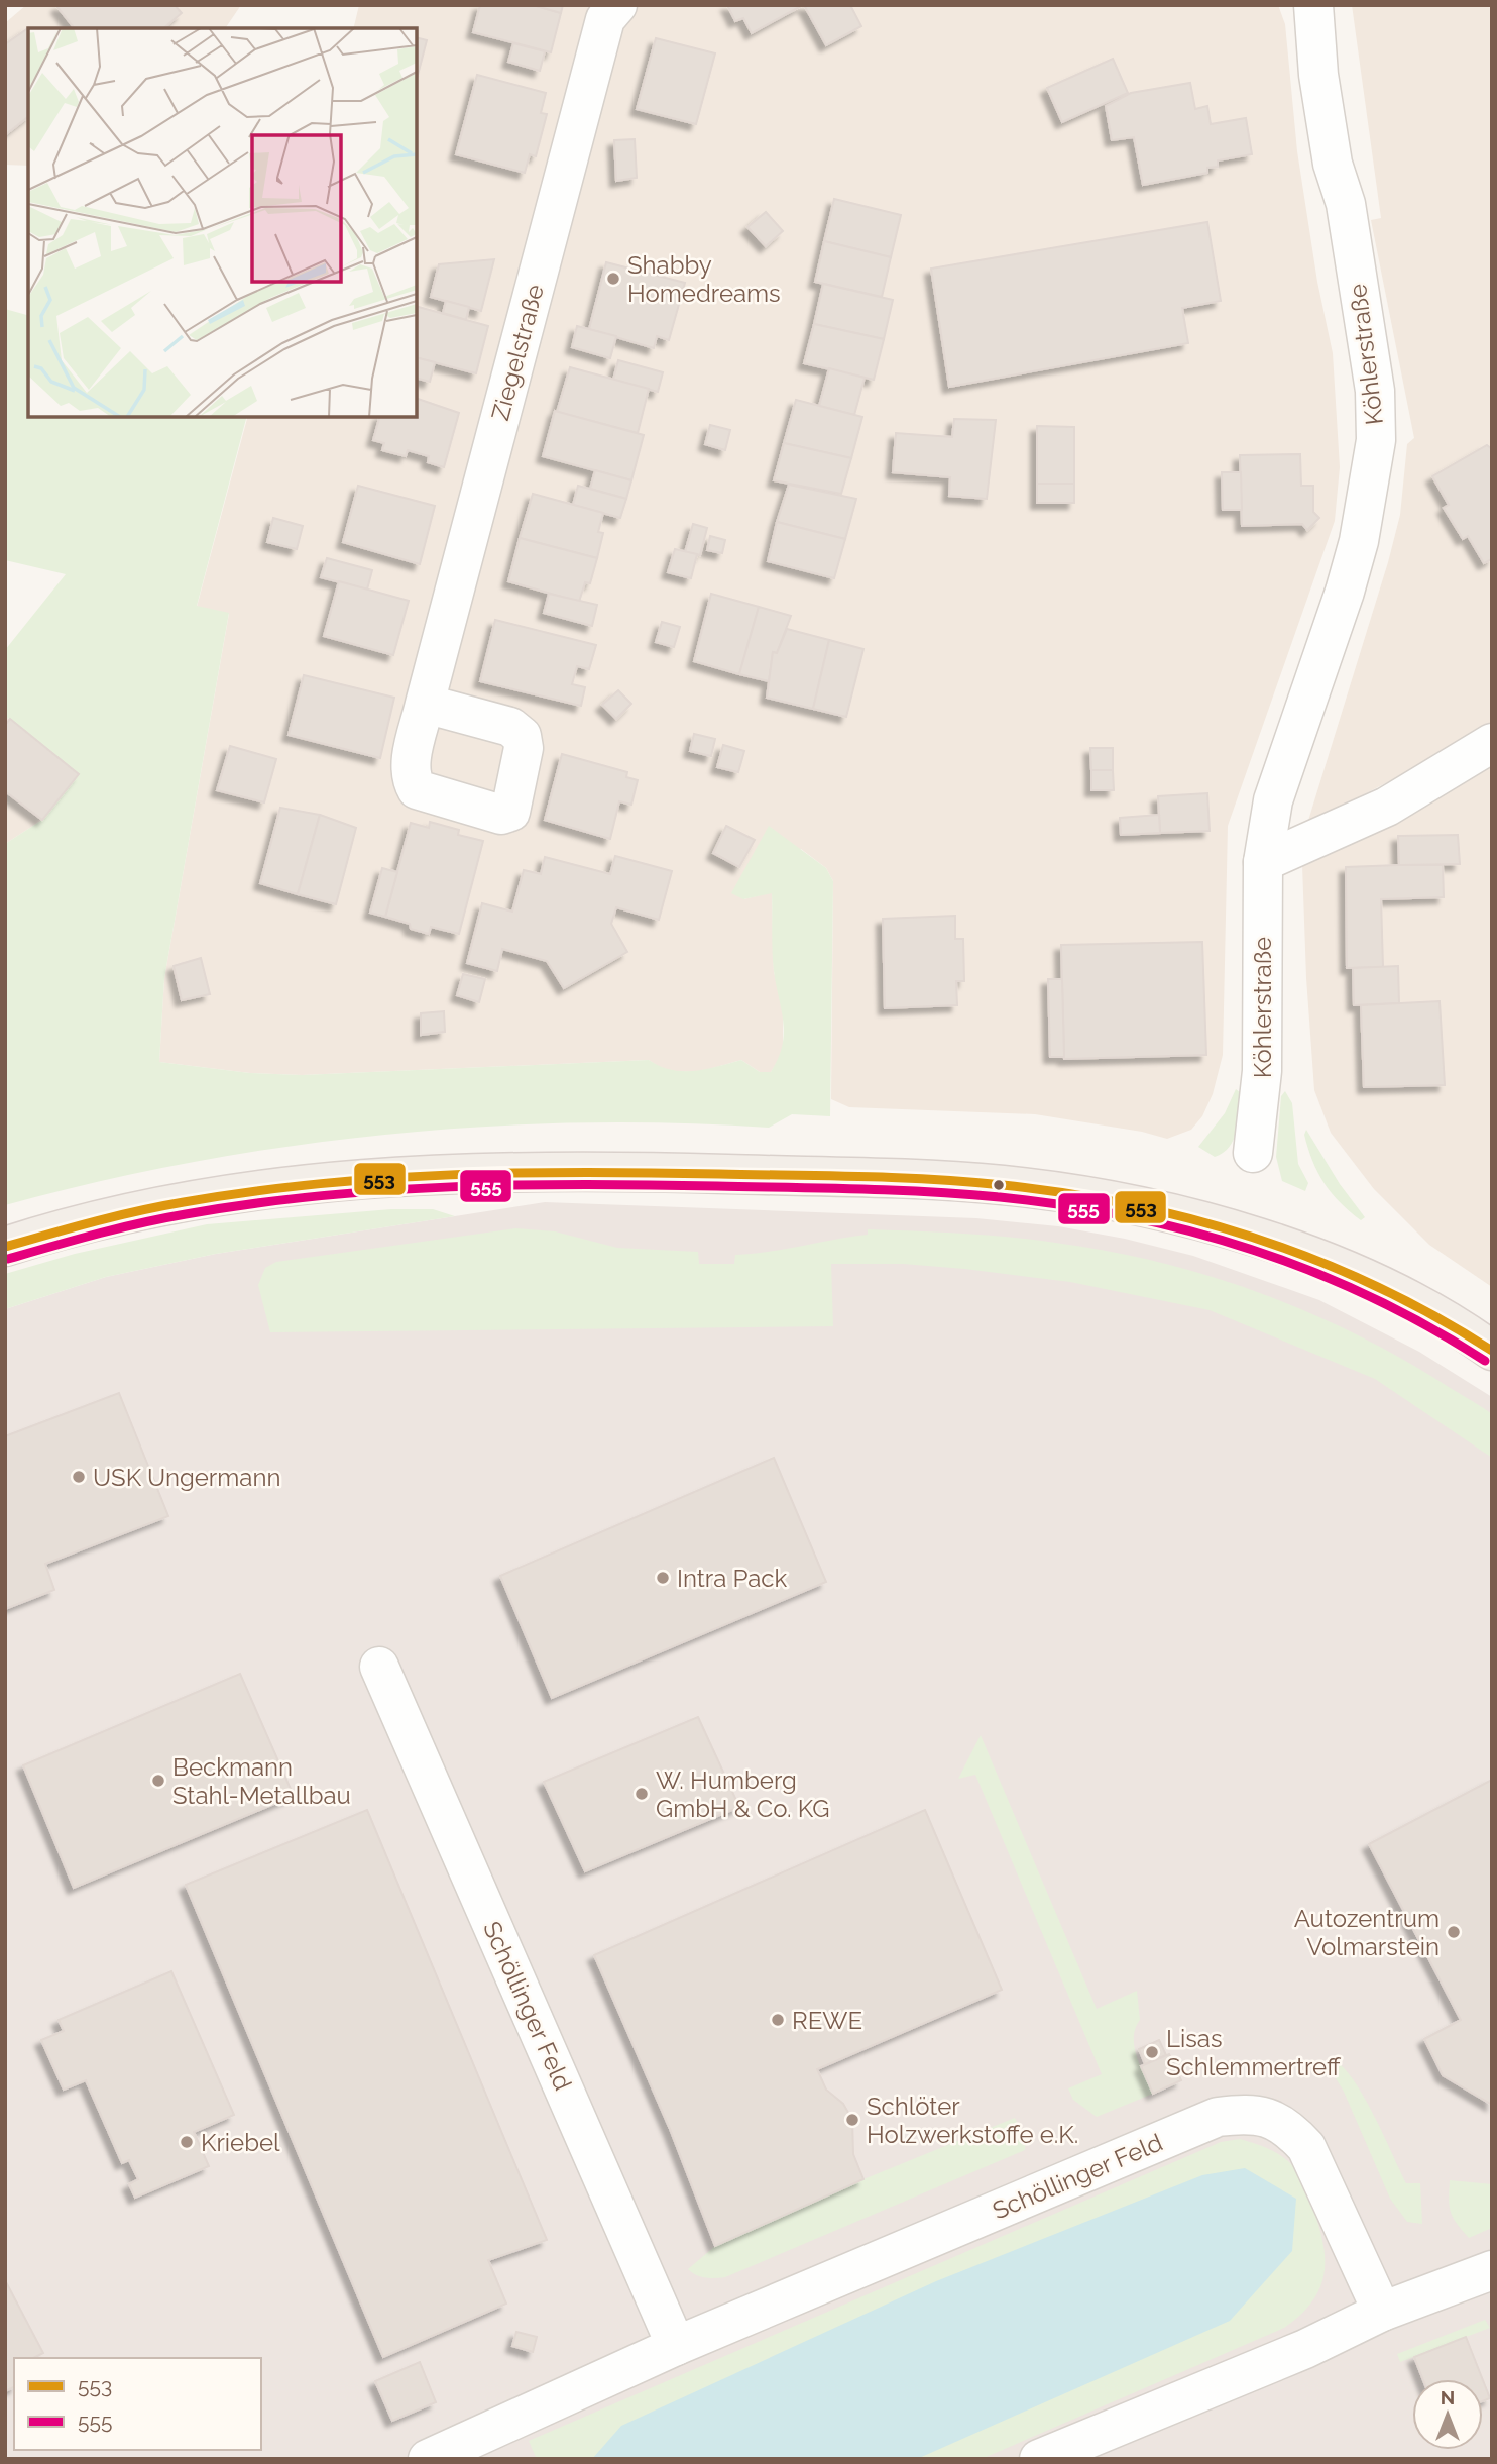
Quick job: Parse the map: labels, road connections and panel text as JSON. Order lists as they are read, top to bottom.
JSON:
{
  "streets": {
    "street": ["Ziegelstraße", "Köhlerstraße", "Schöllinger Feld"]
  },
  "places": [
    "Shabby Homedreams",
    "USK Ungermann",
    "Intra Pack",
    "Beckmann Stahl-Metallbau",
    "W. Humberg GmbH & Co. KG",
    "Autozentrum Volmarstein",
    "REWE",
    "Lisas Schlemmertreff",
    "Schlöter Holzwerkstoffe e.K.",
    "Kriebel"
  ],
  "lines": ["transit line 553", "transit line 555"],
  "legend": ["553", "555"],
  "north": "top"
}
